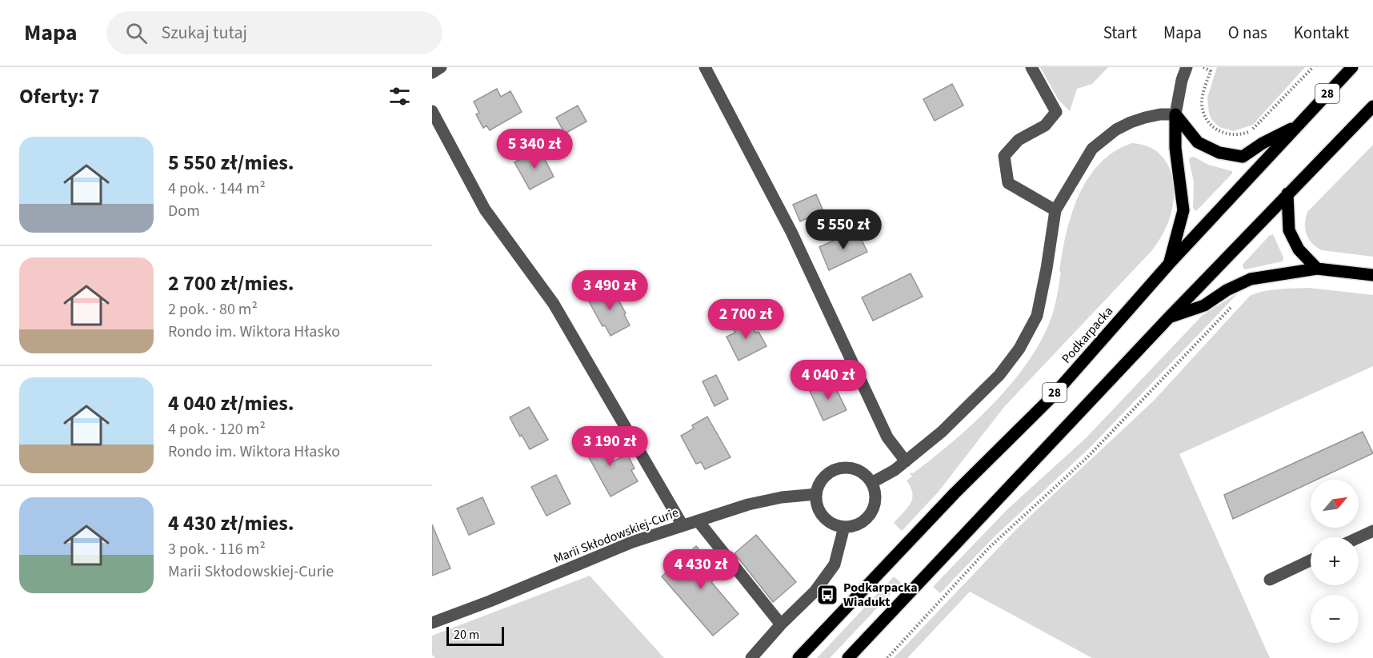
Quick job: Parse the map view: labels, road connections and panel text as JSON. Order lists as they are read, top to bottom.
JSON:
{
  "streets": {
    "main road": ["28", "Podkarpacka"],
    "street": ["Marii Skłodowskiej-Curie"]
  },
  "places": {
    "bus stop": ["Podkarpacka Wiadukt"]
  },
  "scale_bar": "20 m",
  "north": "top right",
  "page": {
    "header": "Mapa",
    "search": "Szukaj tutaj",
    "nav": [
      "Start",
      "Mapa",
      "O nas",
      "Kontakt"
    ],
    "heading": "Oferty: 7",
    "list": [
      {
        "name": "5 550 zł/mies.",
        "note": "4 pok. · 144 m² · Dom"
      },
      {
        "name": "2 700 zł/mies.",
        "note": "2 pok. · 80 m² · Rondo im. Wiktora Hłasko"
      },
      {
        "name": "4 040 zł/mies.",
        "note": "4 pok. · 120 m² · Rondo im. Wiktora Hłasko"
      },
      {
        "name": "4 430 zł/mies.",
        "note": "3 pok. · 116 m² · Marii Skłodowskiej-Curie"
      }
    ],
    "price": [
      "5 340 zł",
      "5 550 zł",
      "3 490 zł",
      "2 700 zł",
      "4 040 zł",
      "3 190 zł",
      "4 430 zł"
    ],
    "map_buttons": ["+", "−"],
    "scale": "20 m"
  }
}
